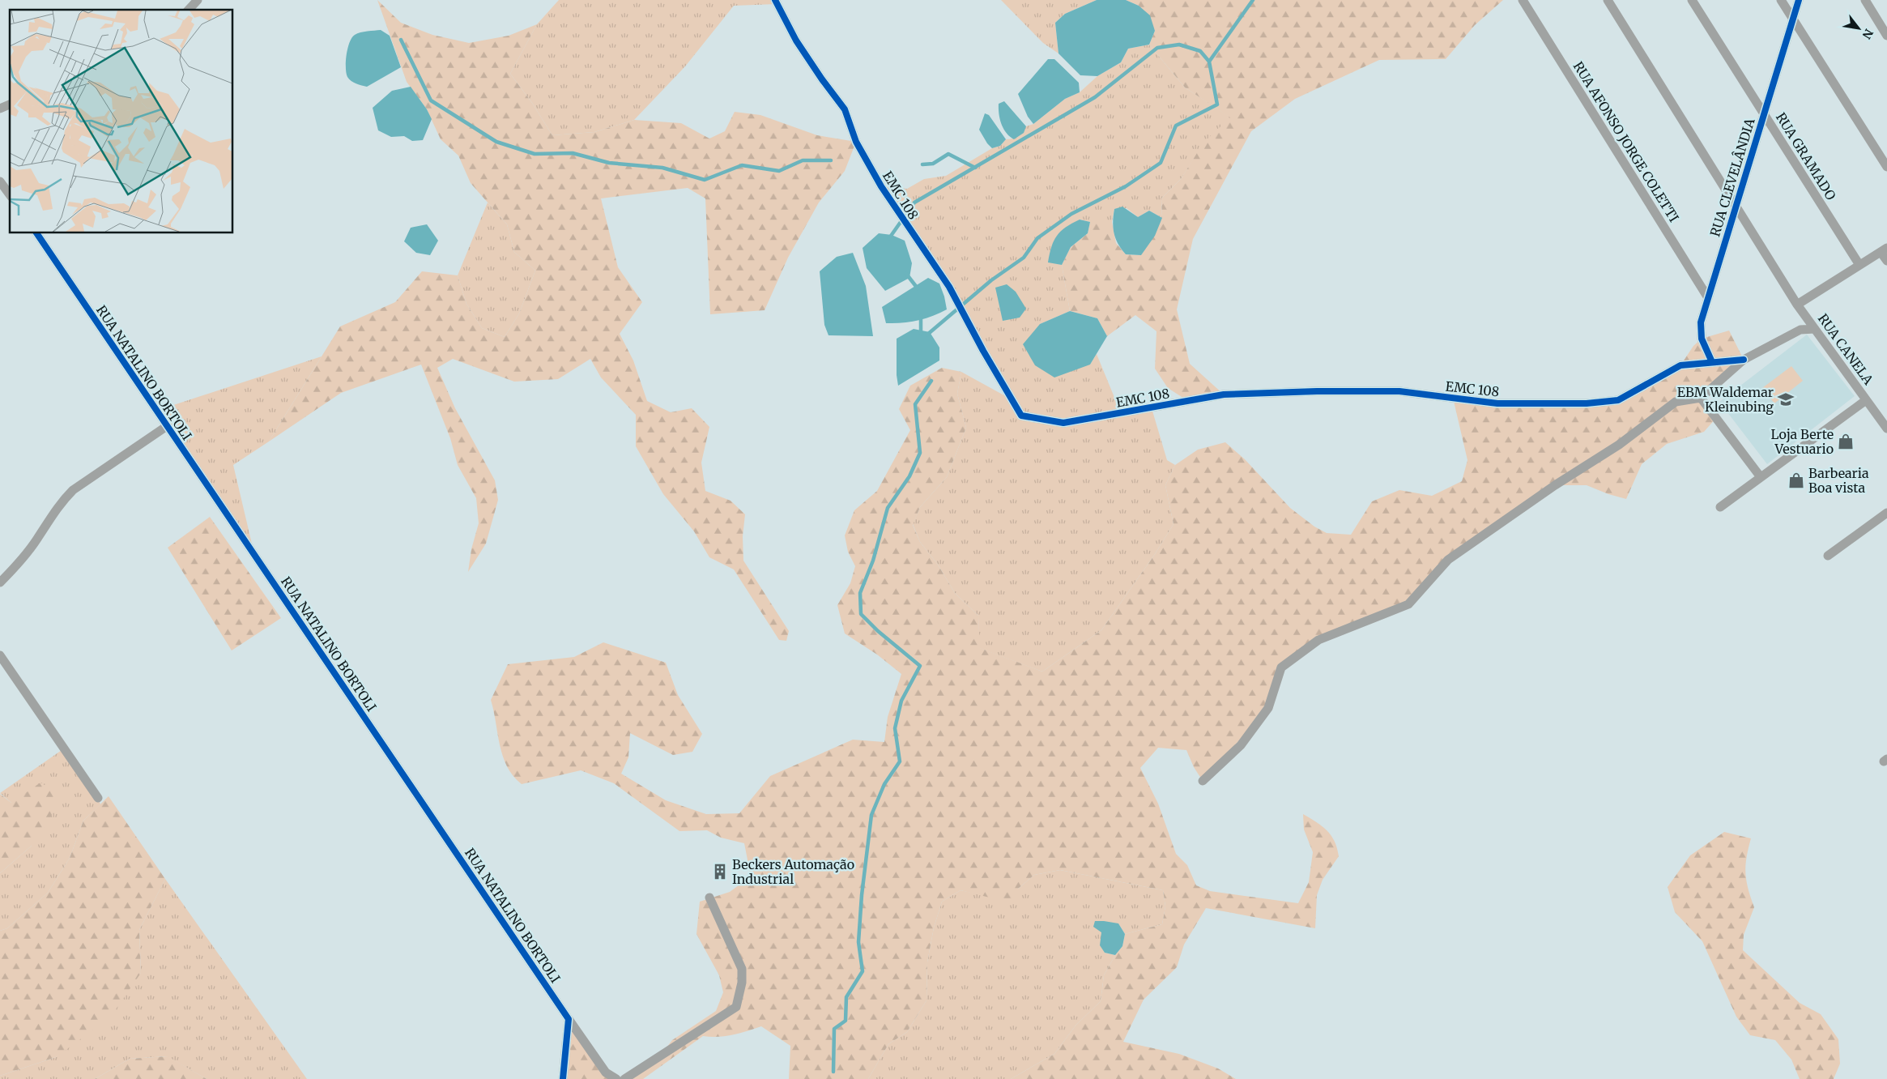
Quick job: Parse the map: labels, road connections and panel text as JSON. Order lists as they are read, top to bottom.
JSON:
{
  "streets": {
    "street": [
      "RUA AFONSO JORGE COLETTI",
      "RUA GRAMADO",
      "RUA CLEVELÂNDIA",
      "EMC 108",
      "RUA CANELA",
      "RUA NATALINO BORTOLI"
    ]
  },
  "crossings": [
    ["RUA AFONSO JORGE COLETTI", "RUA CLEVELÂNDIA"],
    ["RUA GRAMADO", "RUA CLEVELÂNDIA"],
    ["RUA CLEVELÂNDIA", "EMC 108"],
    ["RUA CLEVELÂNDIA", "RUA CANELA"]
  ],
  "places": {
    "school or university": ["EBM Waldemar Kleinubing"],
    "shop": ["Loja Berte Vestuario", "Barbearia Boa vista"],
    "building": ["Beckers Automação Industrial"]
  },
  "north": "bottom right"
}
